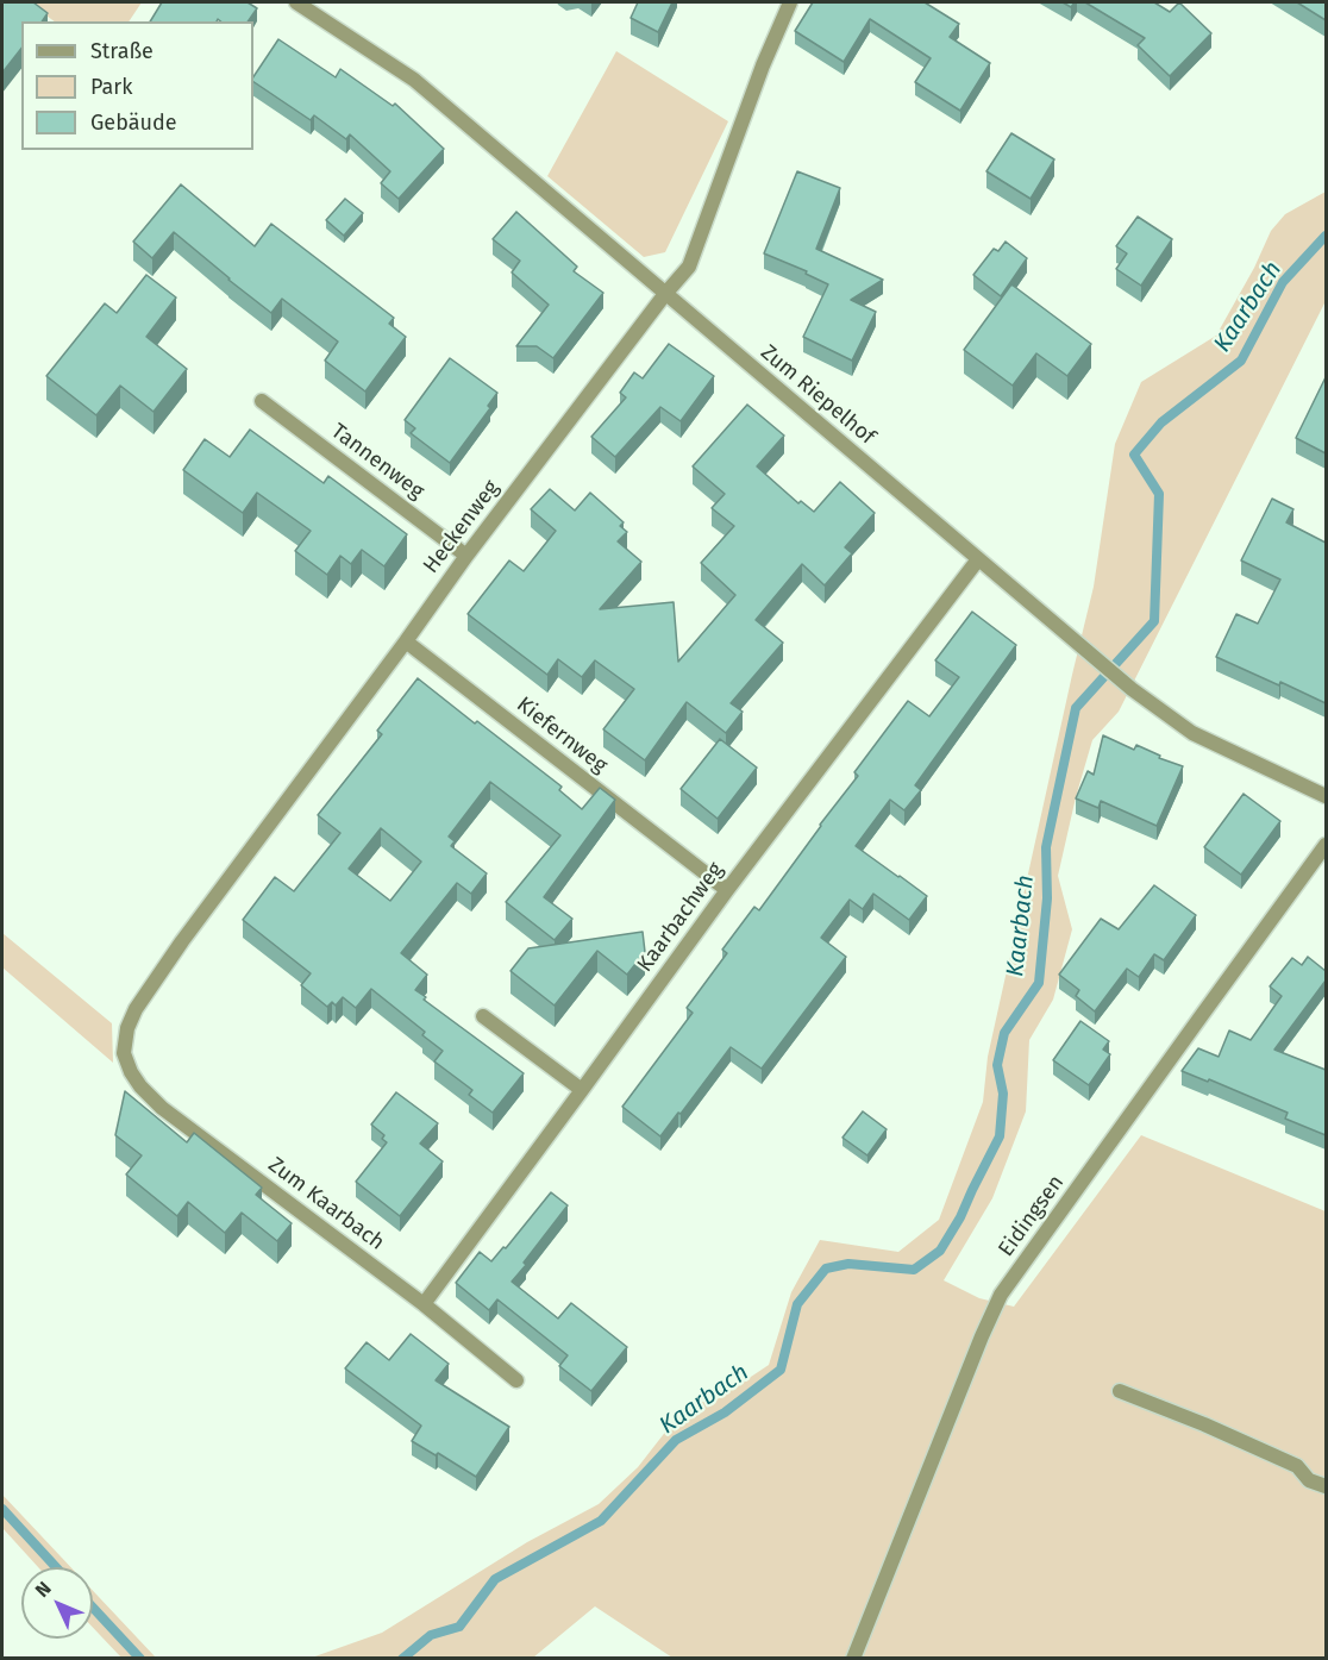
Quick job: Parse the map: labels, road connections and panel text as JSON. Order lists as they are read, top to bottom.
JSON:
{
  "streets": {
    "street": [
      "Zum Riepelhof",
      "Tannenweg",
      "Heckenweg",
      "Kiefernweg",
      "Kaarbachweg",
      "Zum Kaarbach",
      "Eidingsen"
    ]
  },
  "crossings": [
    ["Zum Riepelhof", "Heckenweg"],
    ["Zum Riepelhof", "Kaarbachweg"],
    ["Tannenweg", "Heckenweg"],
    ["Heckenweg", "Kiefernweg"],
    ["Heckenweg", "Zum Kaarbach"],
    ["Kiefernweg", "Kaarbachweg"],
    ["Kaarbachweg", "Zum Kaarbach"]
  ],
  "water": ["Kaarbach"],
  "legend": ["Straße", "Park", "Gebäude"],
  "north": "top left"
}
